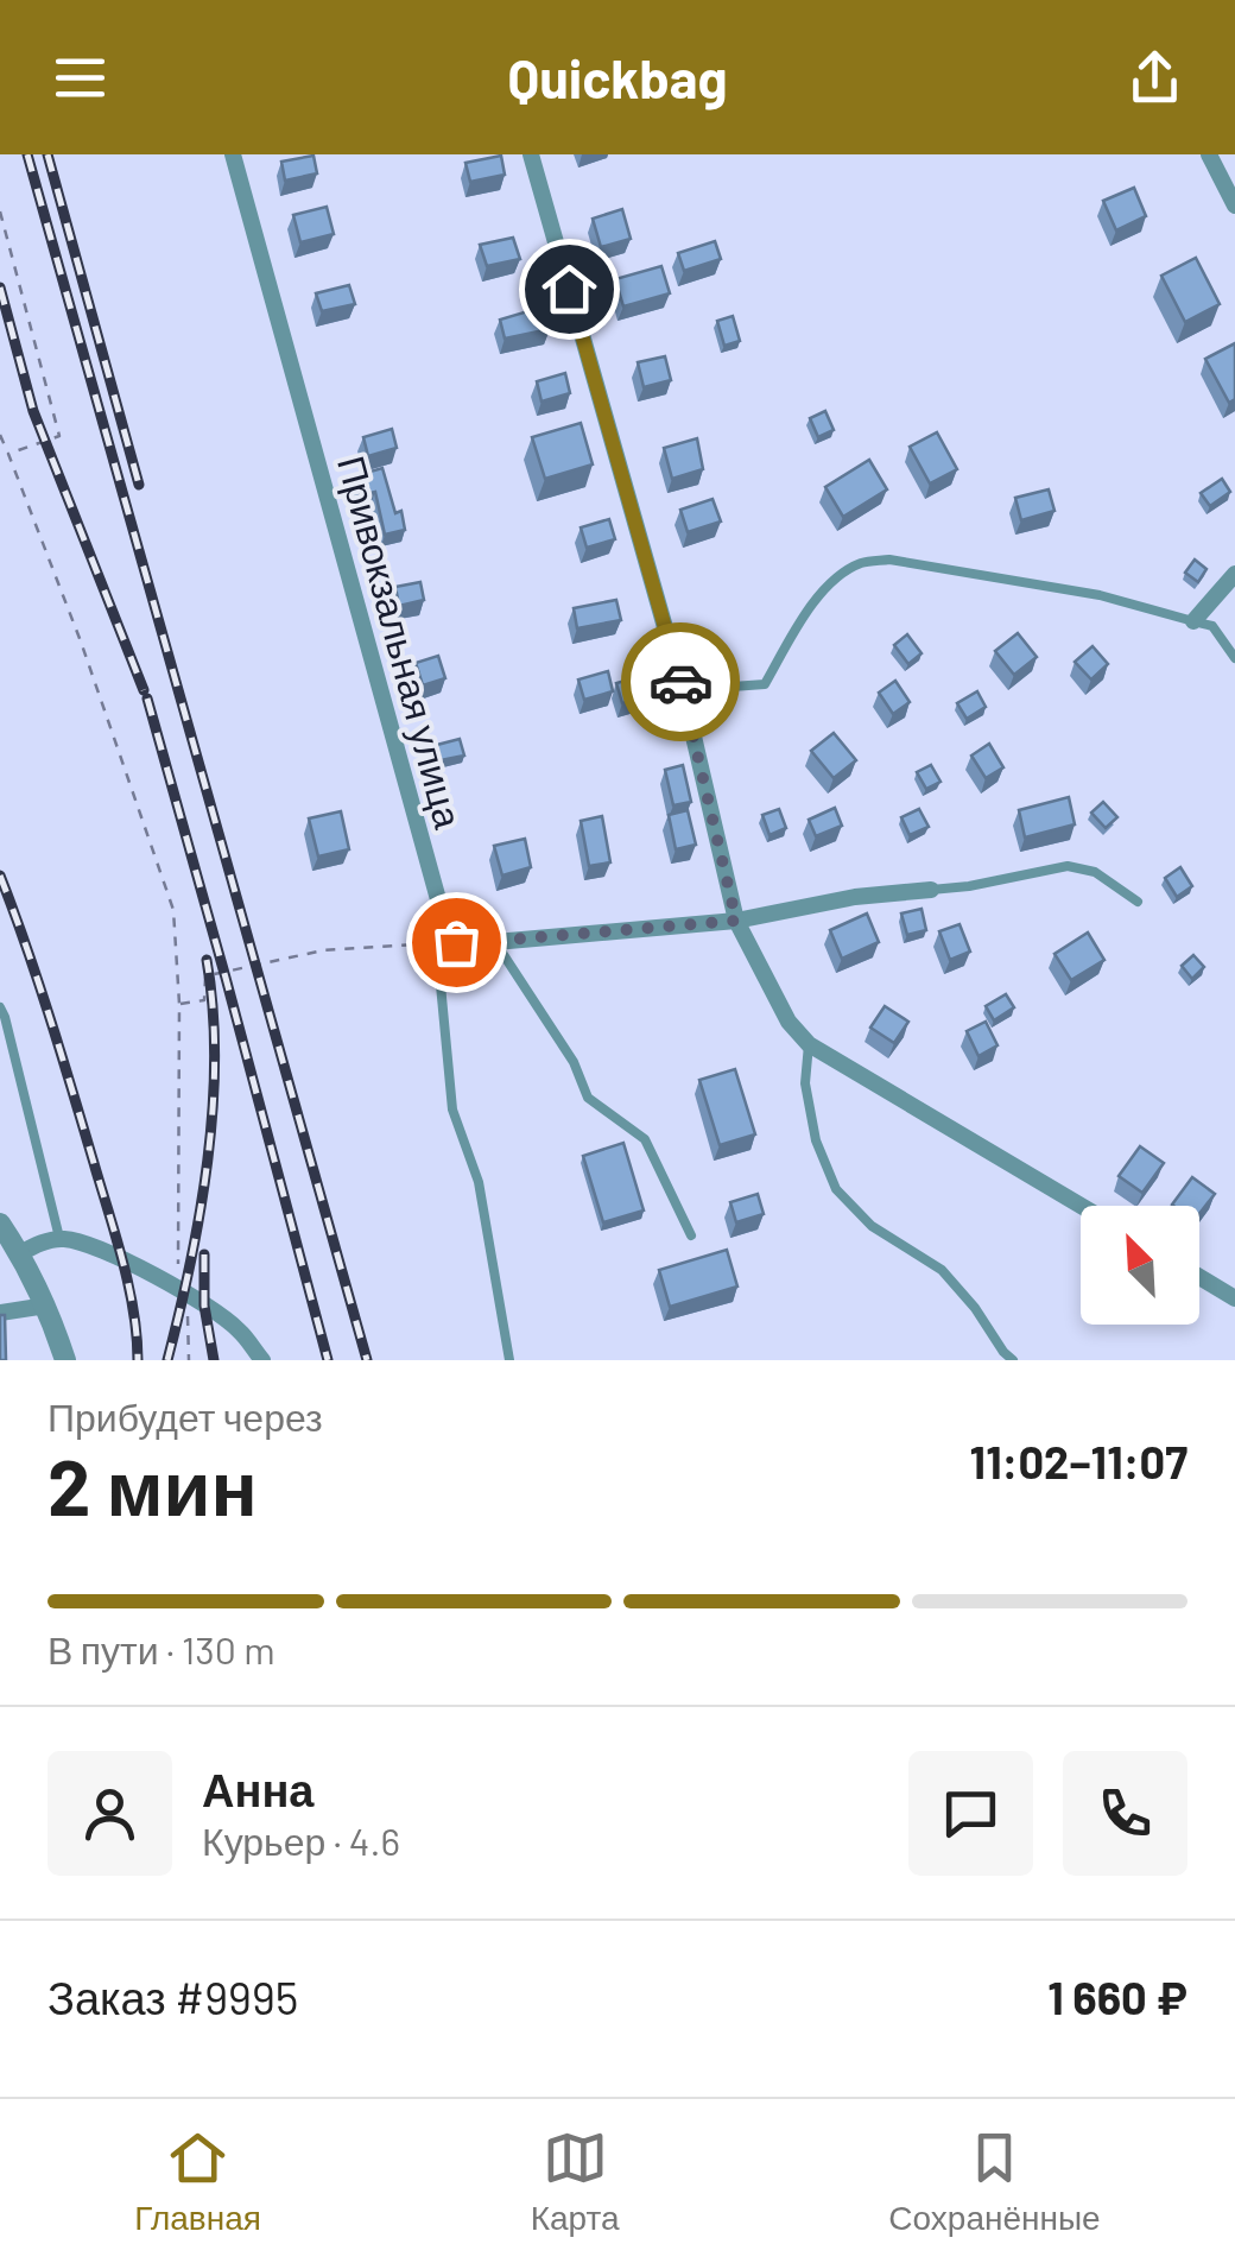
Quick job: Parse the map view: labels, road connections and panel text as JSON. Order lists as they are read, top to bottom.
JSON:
{
  "streets": {
    "street": ["Привокзальная улица"]
  },
  "north": "top left",
  "page": {
    "header": "Quickbag",
    "heading": ["2 мин", "Прибудет через", "11:02–11:07"],
    "panel": [
      "Анна",
      "Курьер · 4.6",
      "Заказ #9995",
      "1 660 ₽"
    ],
    "bar": "В пути · 130 m",
    "tabs": ["Главная", "Карта", "Сохранённые"]
  }
}
